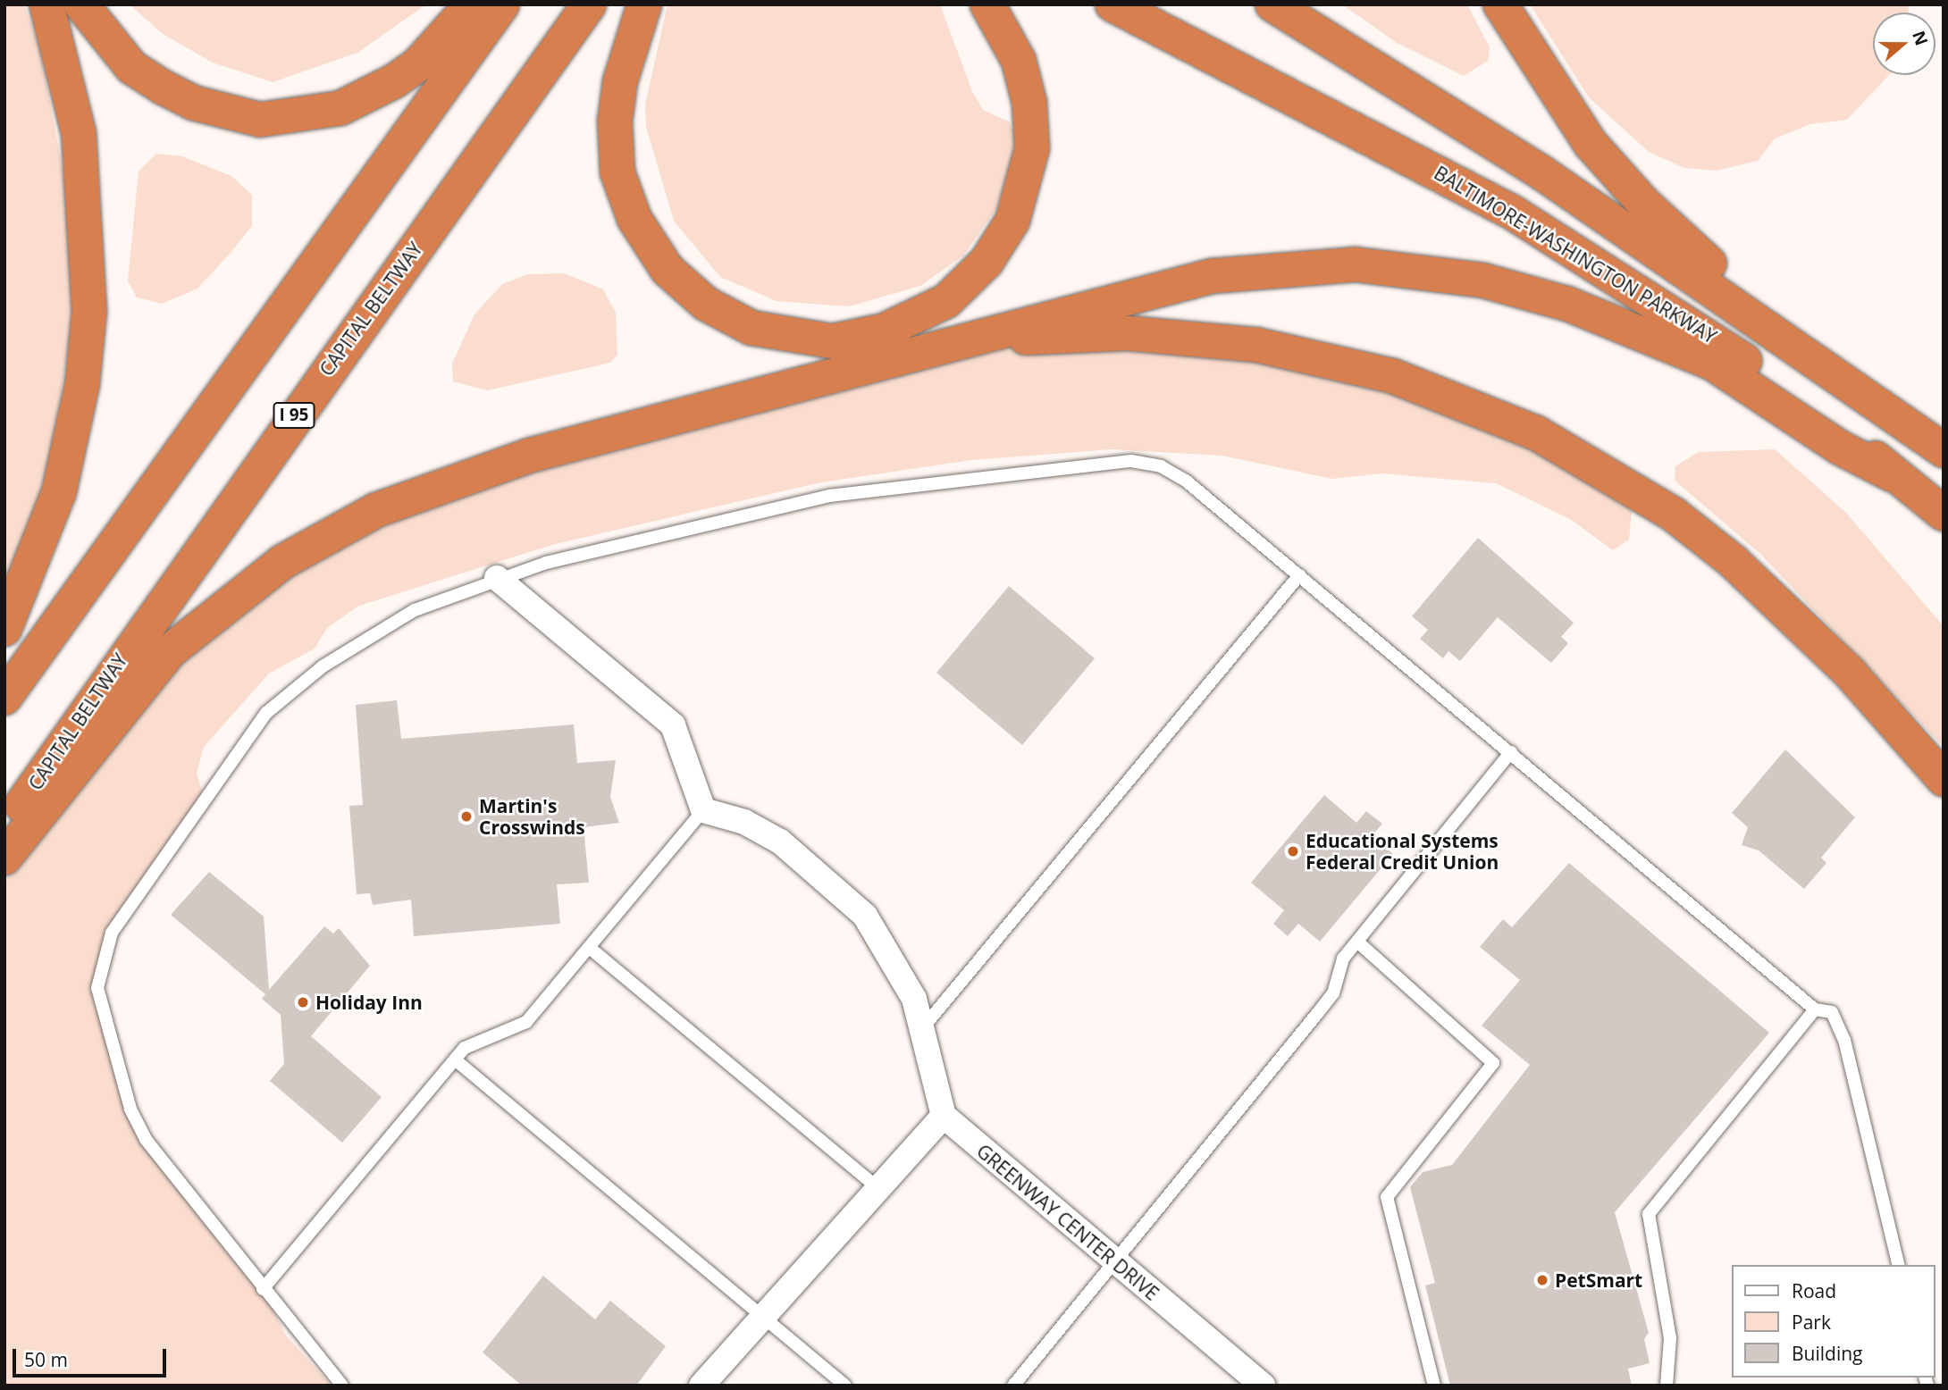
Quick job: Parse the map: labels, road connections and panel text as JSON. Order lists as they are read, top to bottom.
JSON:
{
  "streets": {
    "highway": ["BALTIMORE-WASHINGTON PARKWAY", "CAPITAL BELTWAY", "I 95"],
    "street": ["GREENWAY CENTER DRIVE"]
  },
  "places": [
    "Martin's Crosswinds",
    "Educational Systems Federal Credit Union",
    "Holiday Inn",
    "PetSmart"
  ],
  "legend": ["Road", "Park", "Building"],
  "scale_bar": "50 m",
  "north": "right"
}
